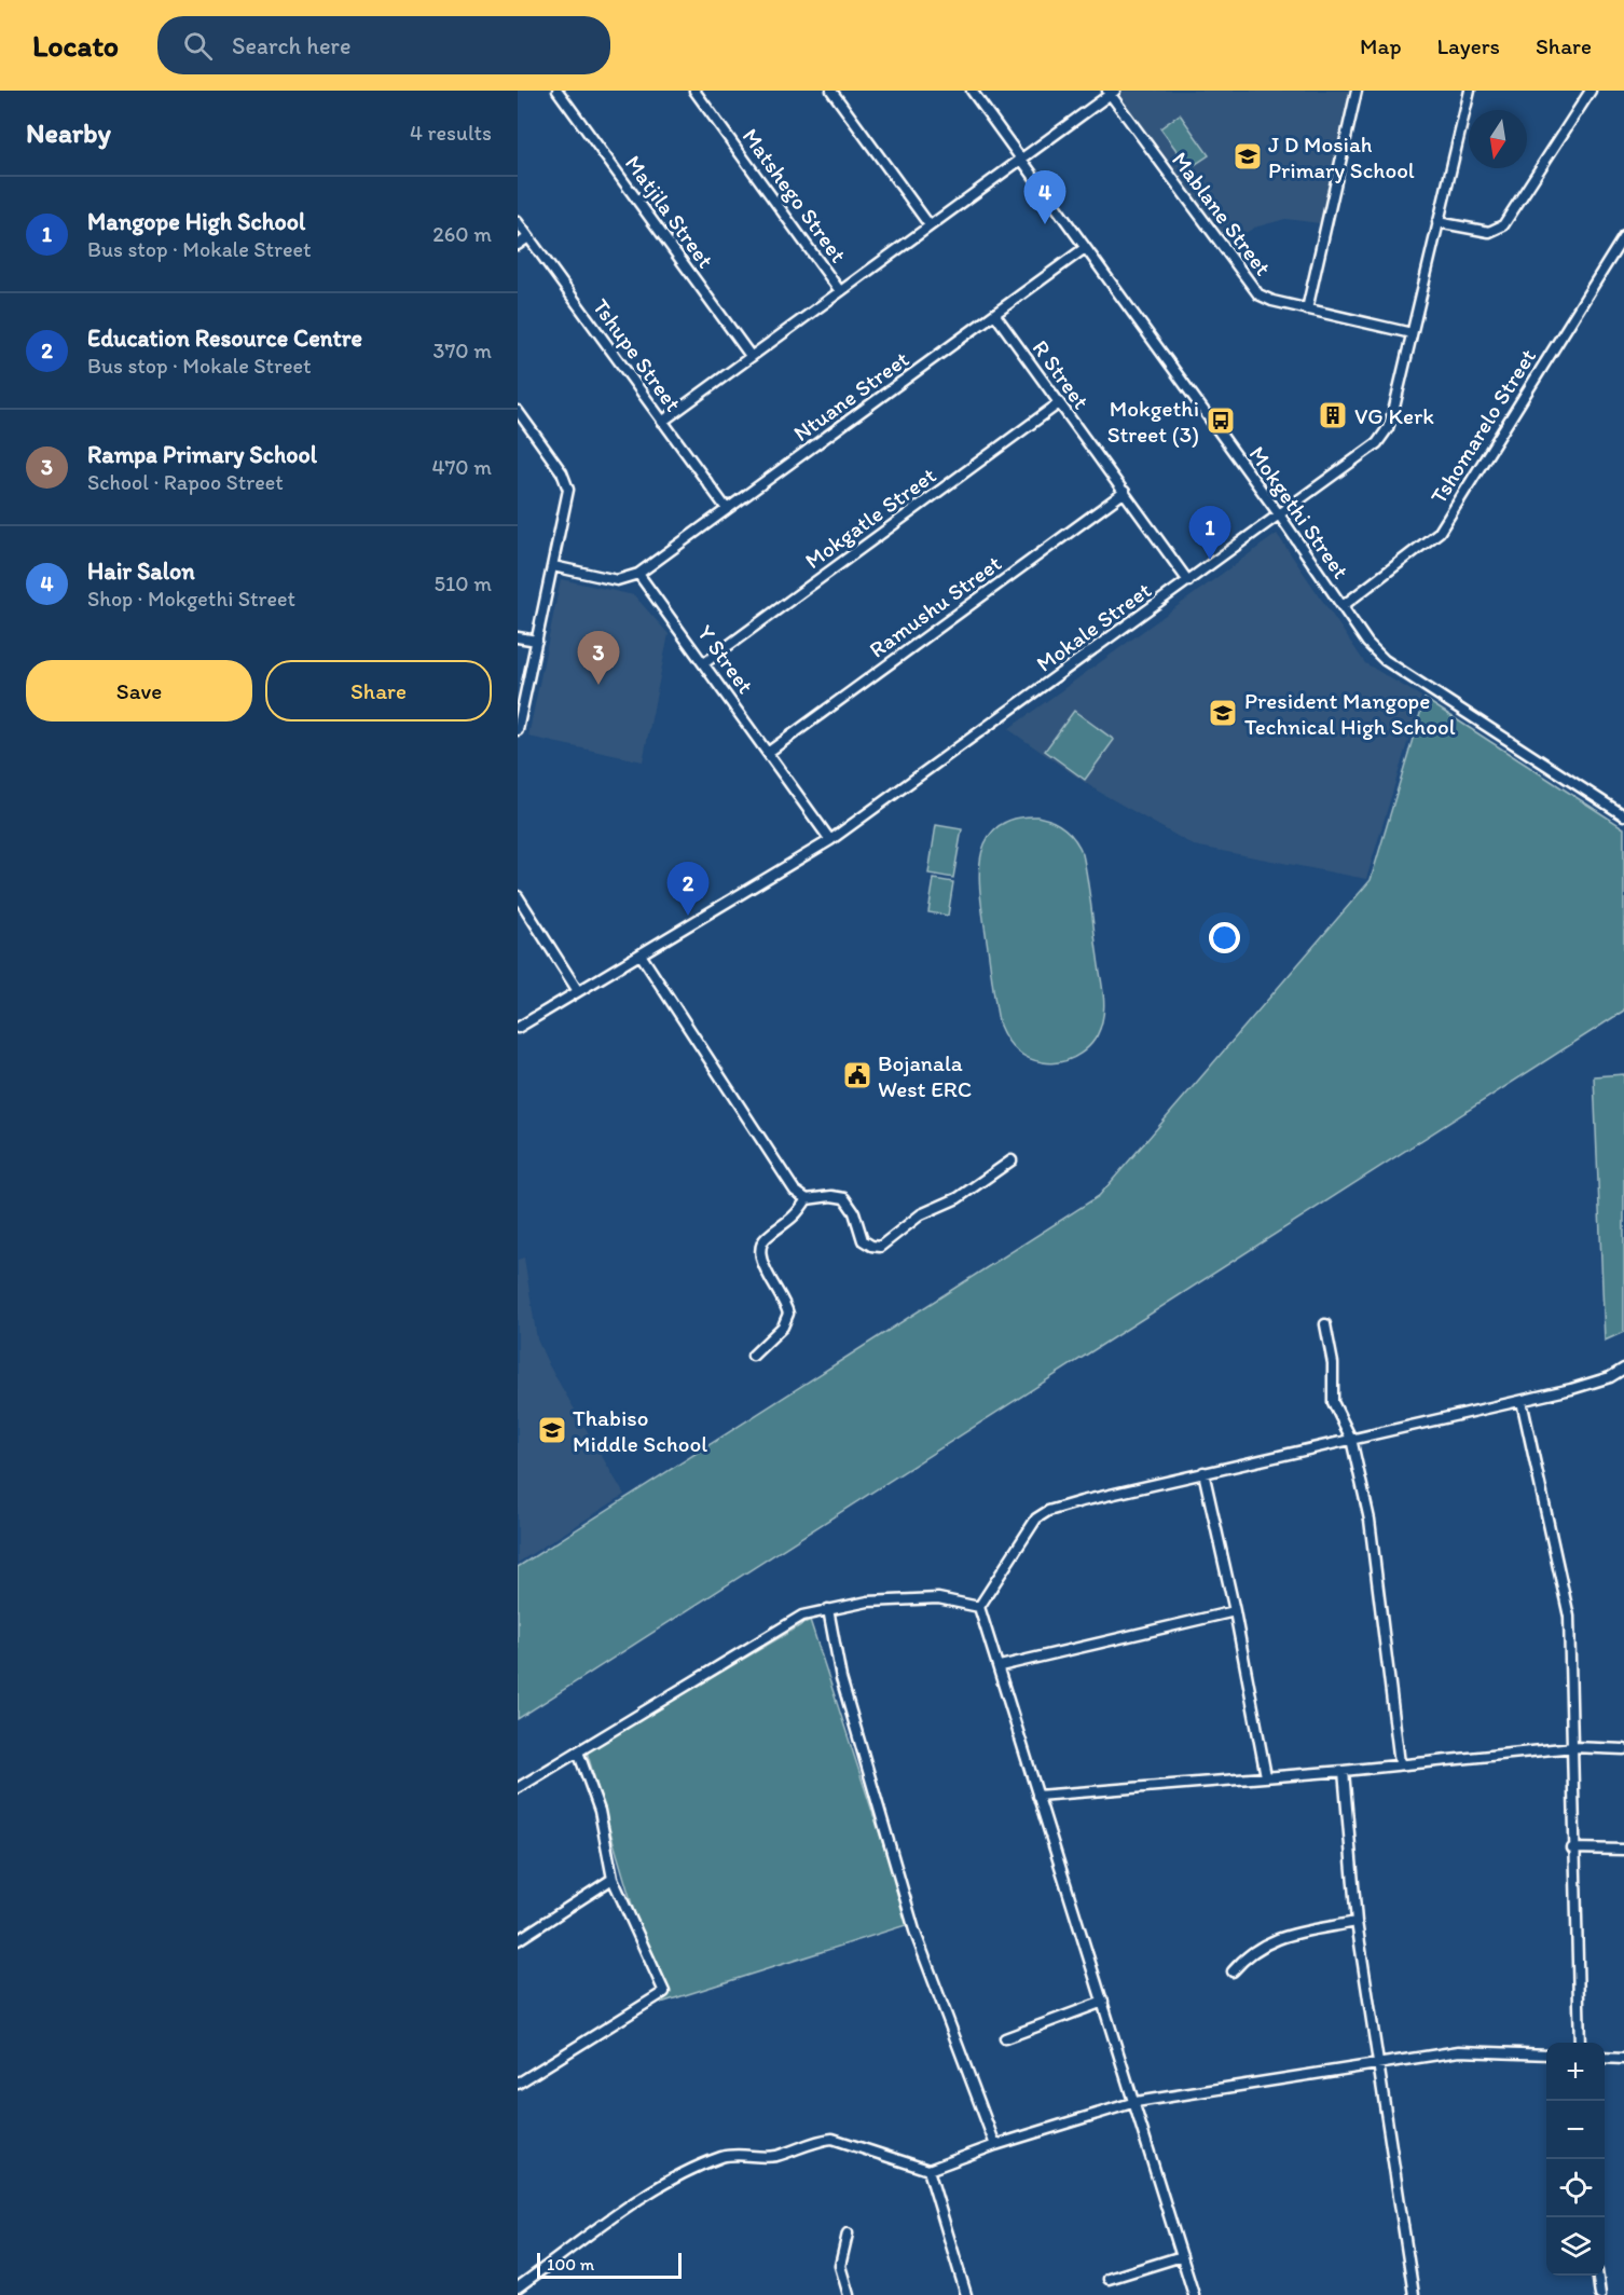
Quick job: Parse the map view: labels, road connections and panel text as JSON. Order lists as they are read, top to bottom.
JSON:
{
  "streets": {
    "street": [
      "Matshego Street",
      "Matjila Street",
      "Mablane Street",
      "Tshupe Street",
      "R Street",
      "Ntuane Street",
      "Tshomarelo Street",
      "Mokgethi Street",
      "Mokgatle Street",
      "Ramushu Street",
      "Mokale Street",
      "Y Street"
    ]
  },
  "crossings": [
    ["Mablane Street", "Mokale Street"],
    ["Tshupe Street", "Ntuane Street"],
    ["R Street", "Ntuane Street"],
    ["R Street", "Mokgatle Street"],
    ["R Street", "Ramushu Street"],
    ["R Street", "Mokale Street"],
    ["Ntuane Street", "Mokgethi Street"],
    ["Ntuane Street", "Y Street"],
    ["Tshomarelo Street", "Mokgethi Street"],
    ["Mokgethi Street", "Mokale Street"],
    ["Mokgatle Street", "Y Street"],
    ["Ramushu Street", "Y Street"],
    ["Mokale Street", "Y Street"]
  ],
  "places": {
    "school or university": ["J D Mosiah Primary School", "President Mangope Technical High School", "Thabiso Middle School"],
    "building": ["VG Kerk"],
    "bus stop": ["Mokgethi Street (3)"],
    "public building": ["Bojanala West ERC"]
  },
  "scale_bar": "100 m",
  "north": "bottom",
  "page": {
    "header": "Locato",
    "search": "Search here",
    "nav": ["Map", "Layers", "Share"],
    "heading": ["Nearby", "4 results"],
    "pins": [
      "4",
      "1",
      "3",
      "2"
    ],
    "list": [
      {
        "mark": "1",
        "name": "Mangope High School",
        "note": "Bus stop · Mokale Street",
        "value": "260 m"
      },
      {
        "mark": "2",
        "name": "Education Resource Centre",
        "note": "Bus stop · Mokale Street",
        "value": "370 m"
      },
      {
        "mark": "3",
        "name": "Rampa Primary School",
        "note": "School · Rapoo Street",
        "value": "470 m"
      },
      {
        "mark": "4",
        "name": "Hair Salon",
        "note": "Shop · Mokgethi Street",
        "value": "510 m"
      }
    ],
    "buttons": ["Save", "Share"],
    "map_buttons": ["+", "−"],
    "scale": "100 m"
  }
}
